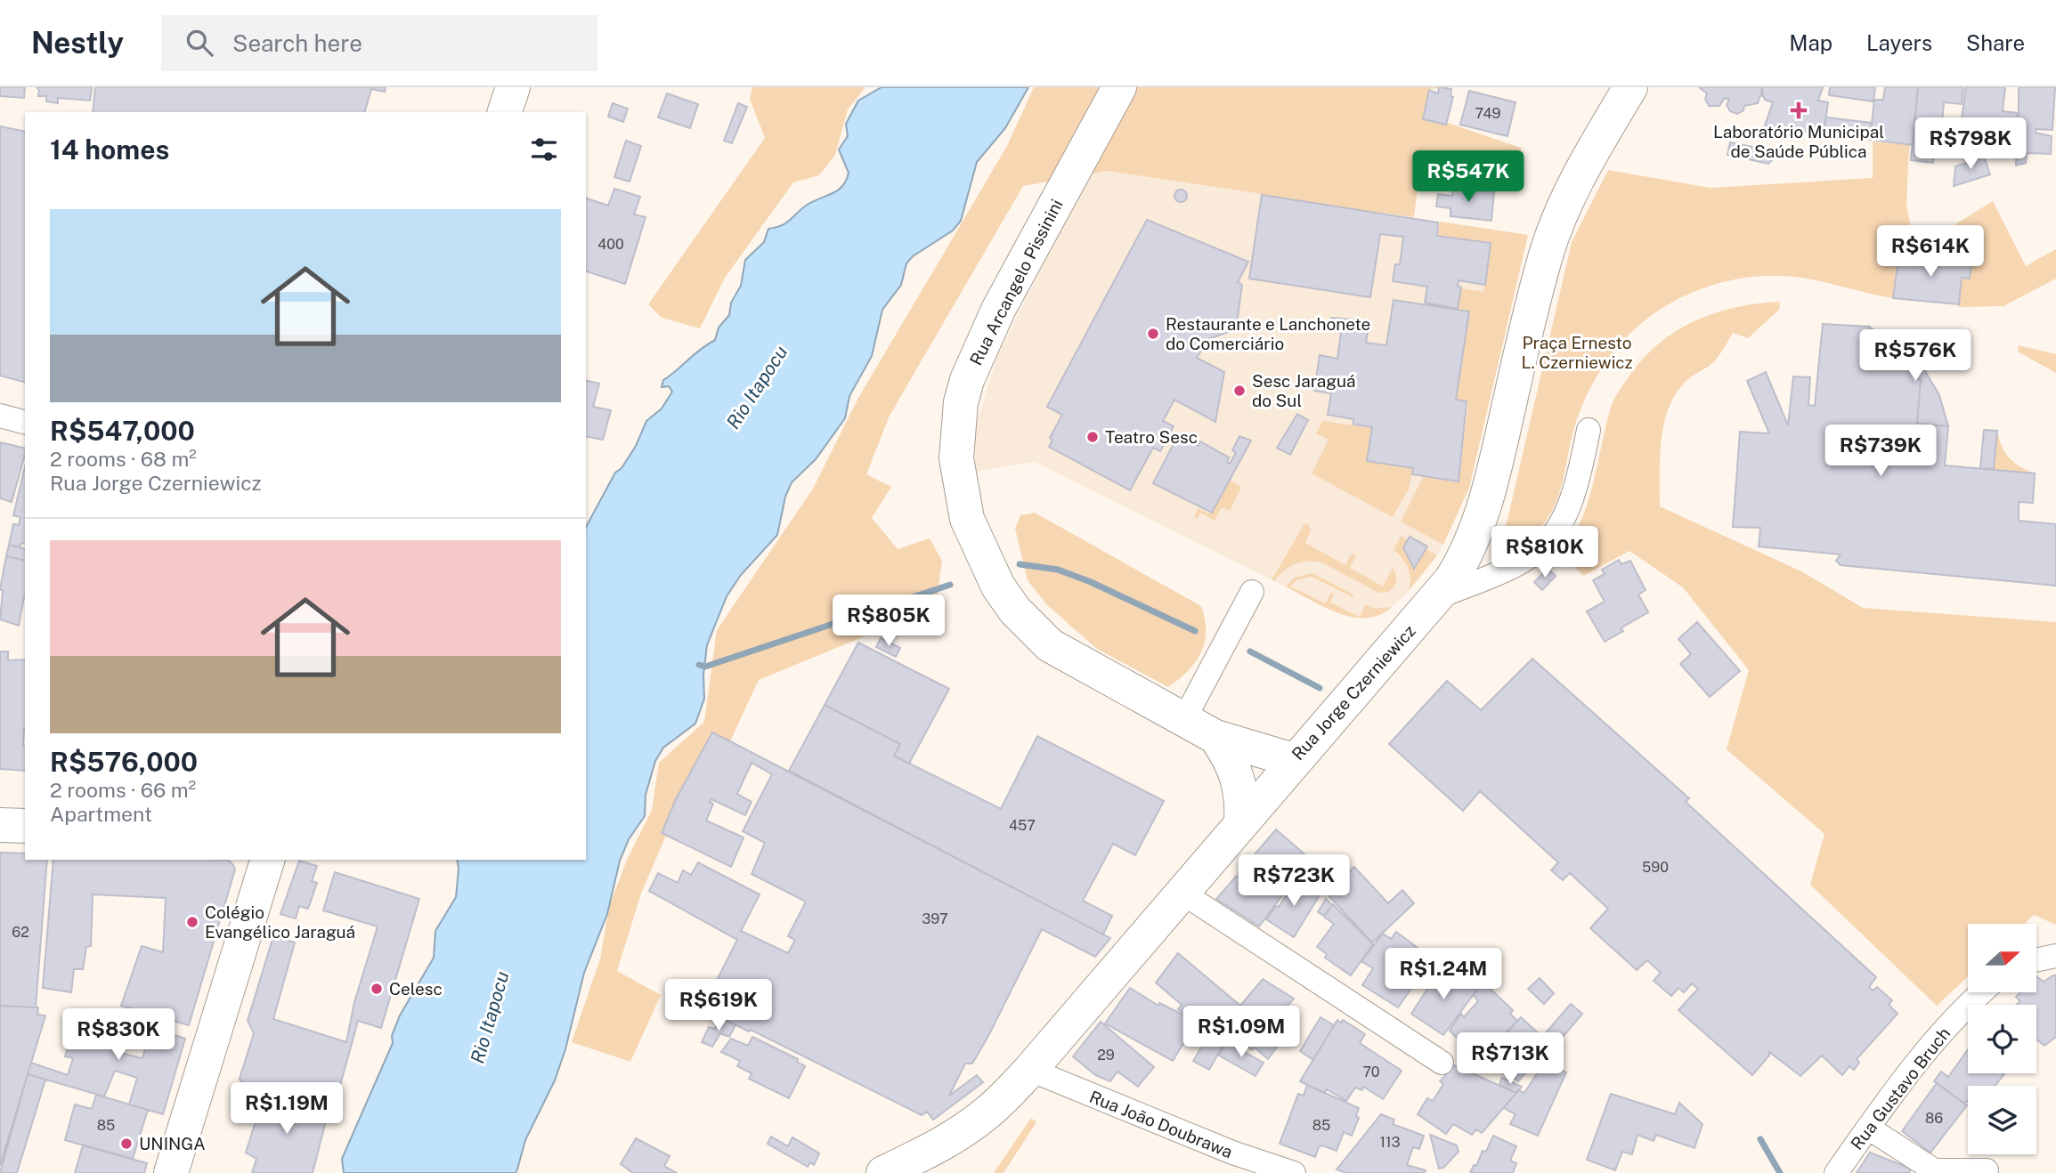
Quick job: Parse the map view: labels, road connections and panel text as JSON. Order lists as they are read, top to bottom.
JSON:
{
  "streets": {
    "main road": ["Rua Arcangelo Pissinini", "Rua Jorge Czerniewicz"],
    "street": ["Rua Gustavo Bruch", "Rua João Doubrawa"]
  },
  "crossings": [
    ["Rua Arcangelo Pissinini", "Rua Jorge Czerniewicz"],
    ["Rua Jorge Czerniewicz", "Rua João Doubrawa"]
  ],
  "water": ["Rio Itapocu"],
  "parks": ["Praça Ernesto L. Czerniewicz"],
  "places": {
    "health": ["Laboratório Municipal de Saúde Pública"],
    "other": [
      "Restaurante e Lanchonete do Comerciário",
      "Sesc Jaraguá do Sul",
      "Teatro Sesc",
      "Colégio Evangélico Jaraguá",
      "Celesc",
      "UNINGA"
    ]
  },
  "house_numbers": [
    "749",
    "400",
    "457",
    "590",
    "397",
    "62",
    "29",
    "70",
    "86",
    "85",
    "85",
    "113"
  ],
  "north": "right",
  "page": {
    "header": "Nestly",
    "search": "Search here",
    "nav": ["Map", "Layers", "Share"],
    "heading": "14 homes",
    "price": [
      "R$798K",
      "R$547K",
      "R$614K",
      "R$576K",
      "R$739K",
      "R$810K",
      "R$805K",
      "R$723K",
      "R$1.24M",
      "R$619K",
      "R$1.09M",
      "R$830K",
      "R$713K",
      "R$1.19M"
    ],
    "list": [
      {
        "name": "R$547,000",
        "note": "2 rooms · 68 m² · Rua Jorge Czerniewicz"
      },
      {
        "name": "R$576,000",
        "note": "2 rooms · 66 m² · Apartment"
      }
    ]
  }
}
